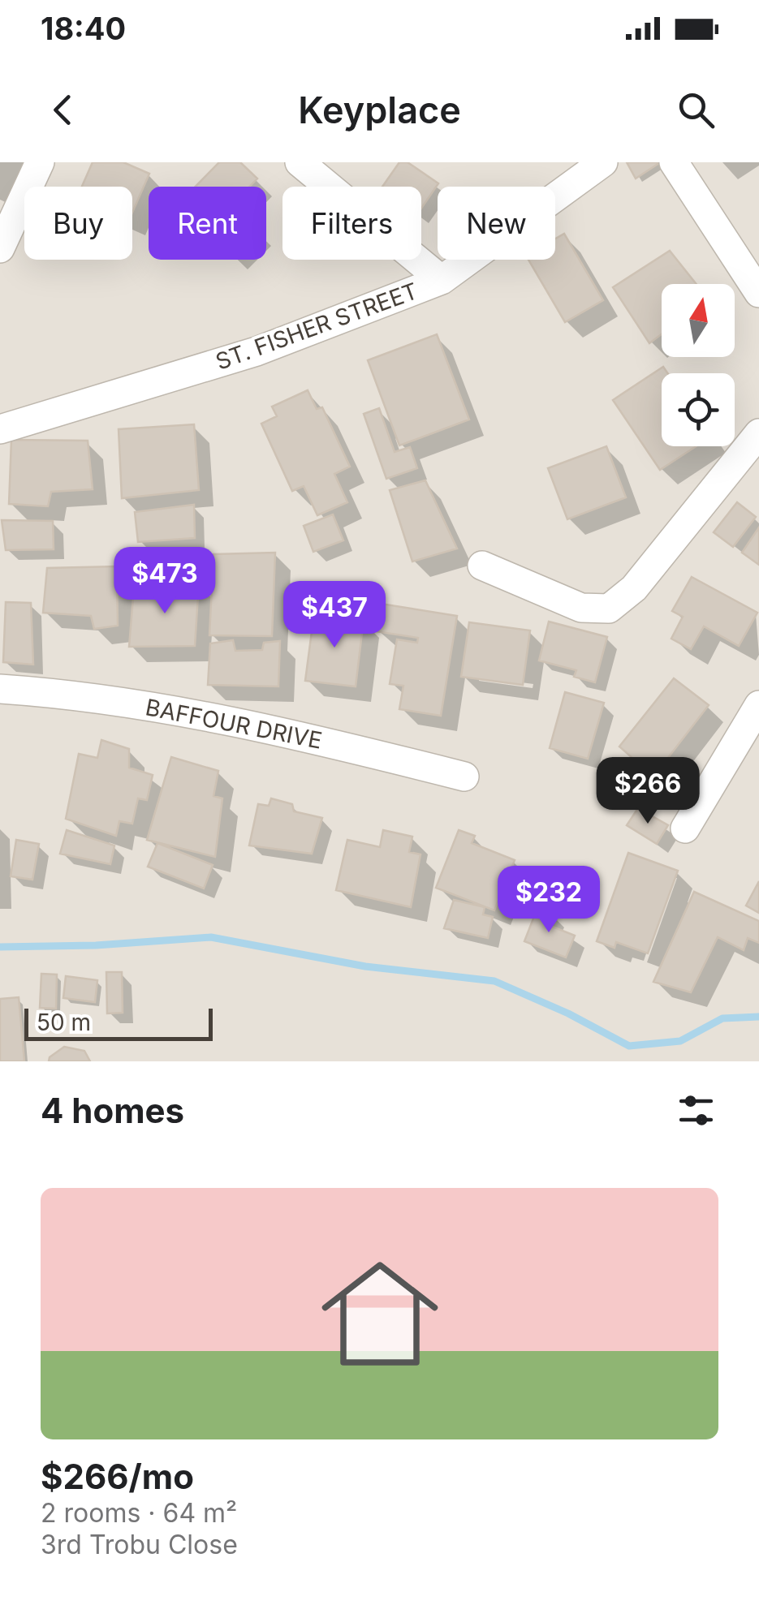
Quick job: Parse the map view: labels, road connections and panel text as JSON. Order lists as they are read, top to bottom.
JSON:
{
  "streets": {
    "street": ["ST. FISHER STREET", "BAFFOUR DRIVE"]
  },
  "scale_bar": "50 m",
  "north": "top",
  "page": {
    "status": "18:40",
    "header": "Keyplace",
    "chip": [
      "Buy",
      "Rent",
      "Filters",
      "New"
    ],
    "price": [
      "$473",
      "$437",
      "$266",
      "$232"
    ],
    "scale": "50 m",
    "heading": "4 homes",
    "list": [
      {
        "name": "$266/mo",
        "note": "2 rooms · 64 m² · 3rd Trobu Close"
      }
    ]
  }
}
